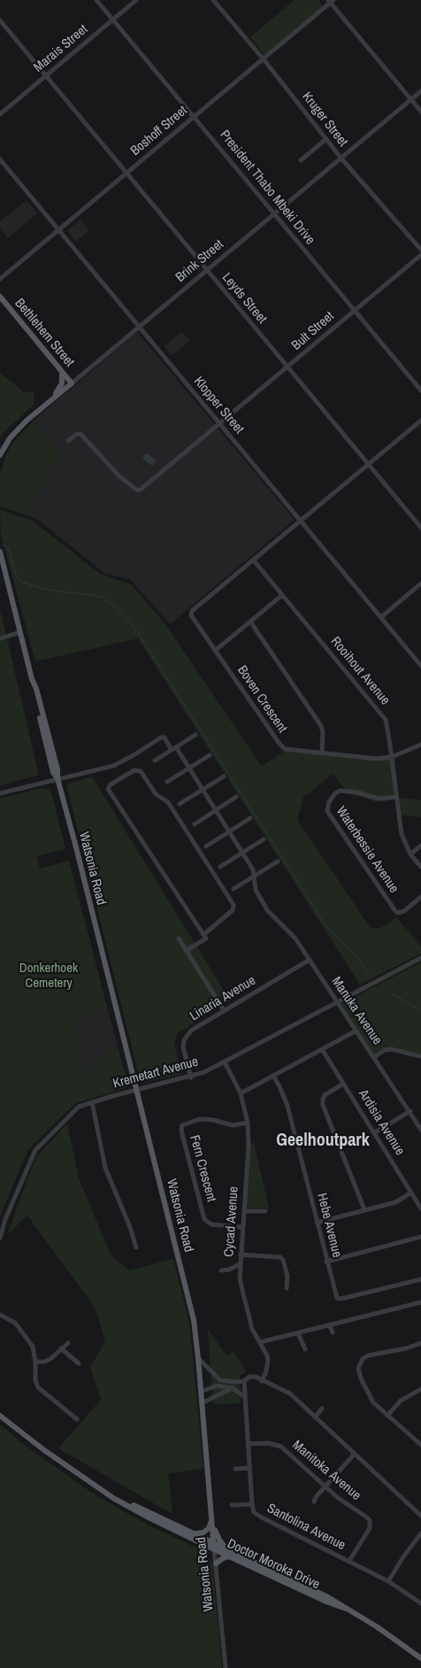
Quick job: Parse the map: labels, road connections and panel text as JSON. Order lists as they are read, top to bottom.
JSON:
{
  "streets": {
    "main road": [
      "Brink Street",
      "Bethlehem Street",
      "Watsonia Road",
      "Doctor Moroka Drive"
    ],
    "street": [
      "Marais Street",
      "Kruger Street",
      "Boshoff Street",
      "President Thabo Mbeki Drive",
      "Leyds Street",
      "Bult Street",
      "Klopper Street",
      "Rooihout Avenue",
      "Boven Crescent",
      "Waterbessie Avenue",
      "Linaria Avenue",
      "Manuka Avenue",
      "Kremetart Avenue",
      "Ardisia Avenue",
      "Fern Crescent",
      "Cycad Avenue",
      "Hebe Avenue",
      "Manitoka Avenue",
      "Santolina Avenue"
    ]
  },
  "crossings": [
    ["Marais Street", "President Thabo Mbeki Drive"],
    ["Marais Street", "Leyds Street"],
    ["Kruger Street", "Boshoff Street"],
    ["Kruger Street", "Brink Street"],
    ["Boshoff Street", "President Thabo Mbeki Drive"],
    ["Boshoff Street", "Leyds Street"],
    ["Boshoff Street", "Klopper Street"],
    ["President Thabo Mbeki Drive", "Brink Street"],
    ["President Thabo Mbeki Drive", "Bult Street"],
    ["Brink Street", "Leyds Street"],
    ["Brink Street", "Bethlehem Street"],
    ["Brink Street", "Klopper Street"],
    ["Leyds Street", "Bult Street"],
    ["Bult Street", "Klopper Street"],
    ["Rooihout Avenue", "Boven Crescent"],
    ["Rooihout Avenue", "Waterbessie Avenue"],
    ["Watsonia Road", "Kremetart Avenue"],
    ["Watsonia Road", "Doctor Moroka Drive"],
    ["Linaria Avenue", "Manuka Avenue"],
    ["Linaria Avenue", "Kremetart Avenue"],
    ["Manuka Avenue", "Kremetart Avenue"],
    ["Kremetart Avenue", "Cycad Avenue"],
    ["Fern Crescent", "Cycad Avenue"],
    ["Manitoka Avenue", "Santolina Avenue"]
  ],
  "districts": ["Geelhoutpark"],
  "parks": ["Donkerhoek Cemetery"]
}
